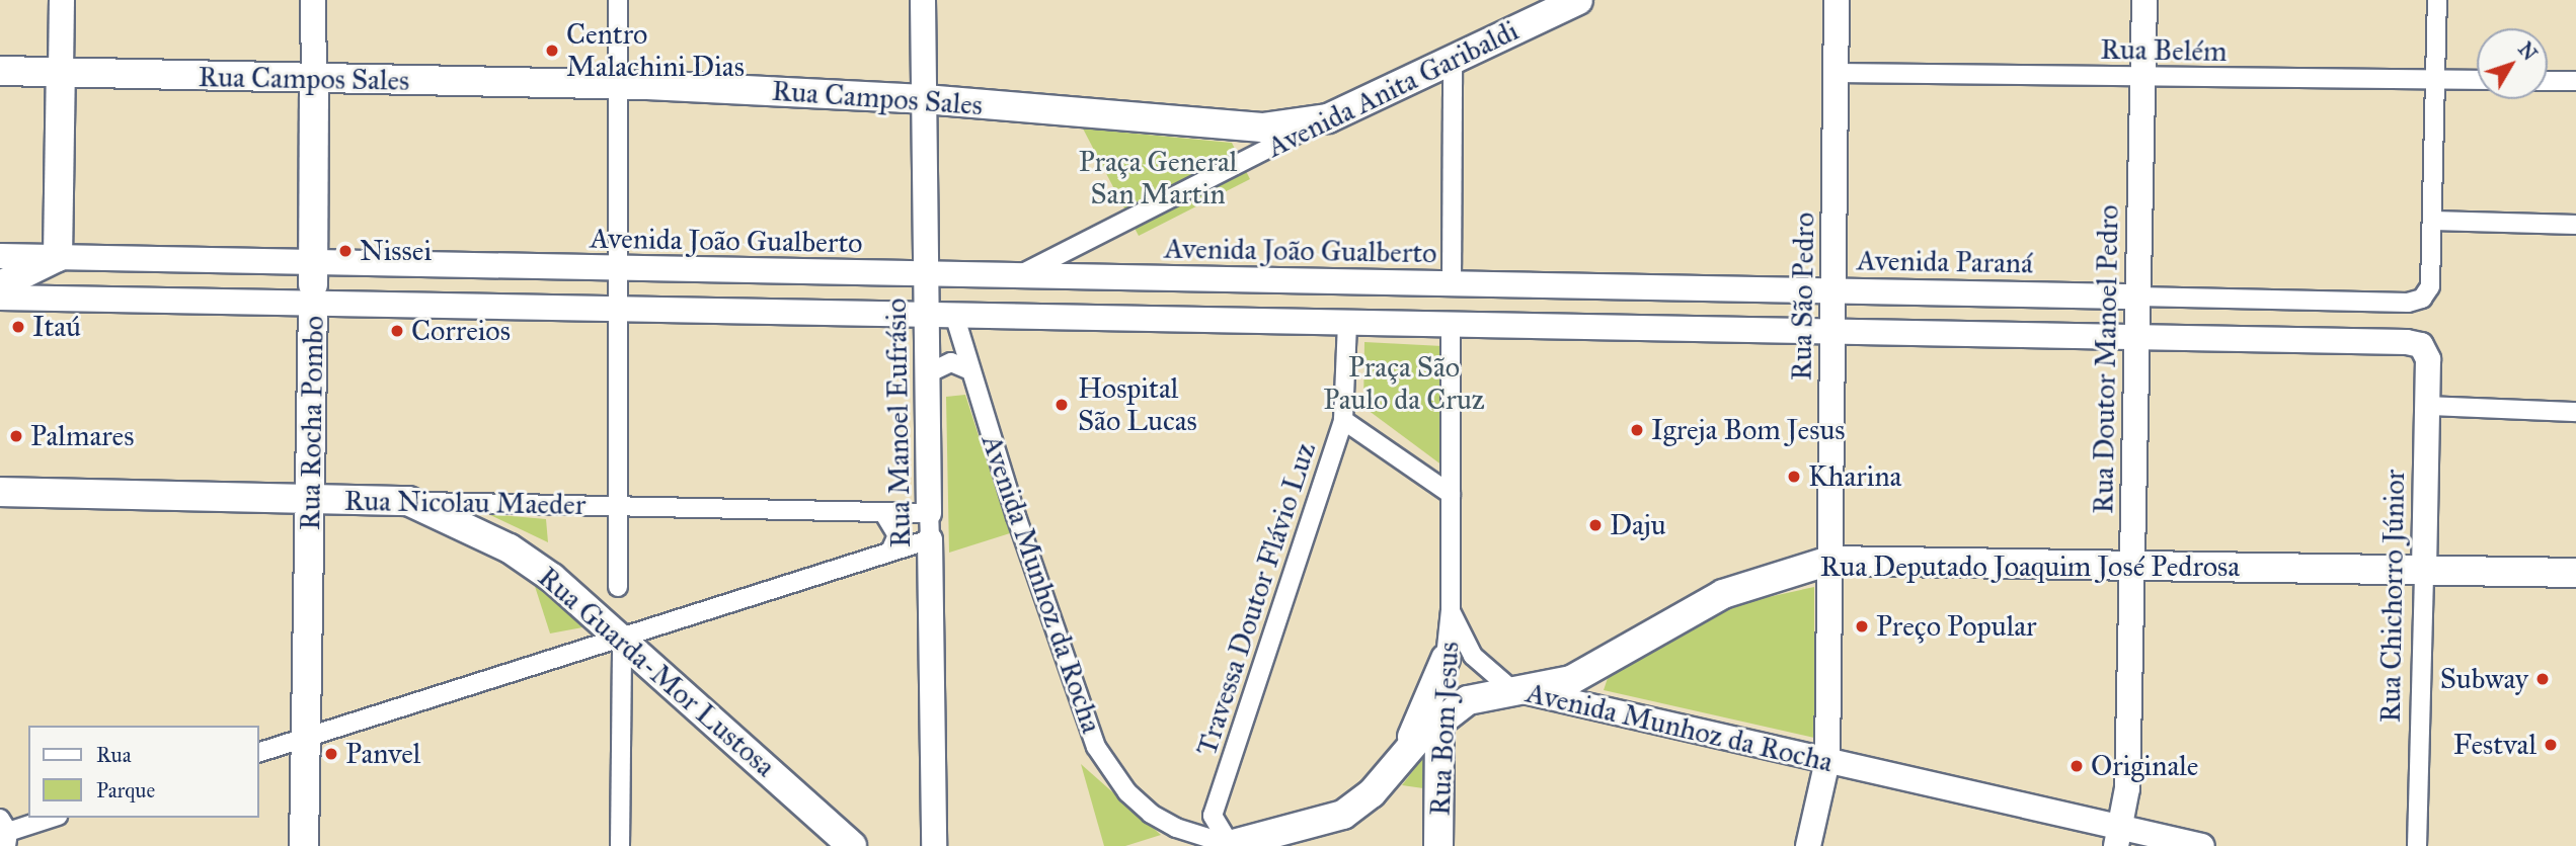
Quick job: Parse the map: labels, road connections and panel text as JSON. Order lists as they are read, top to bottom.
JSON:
{
  "streets": {
    "main road": [
      "Rua Campos Sales",
      "Avenida Anita Garibaldi",
      "Rua Rocha Pombo",
      "Rua Nicolau Maeder",
      "Rua Deputado Joaquim José Pedrosa",
      "Avenida Munhoz da Rocha",
      "Rua Guarda-Mor Lustosa",
      "Rua Bom Jesus"
    ],
    "street": [
      "Rua Belém",
      "Avenida João Gualberto",
      "Avenida Paraná",
      "Rua São Pedro",
      "Rua Doutor Manoel Pedro",
      "Rua Manoel Eufrásio",
      "Rua Chichorro Júnior",
      "Travessa Doutor Flávio Luz"
    ]
  },
  "crossings": [
    ["Rua Belém", "Rua São Pedro"],
    ["Rua Belém", "Rua Doutor Manoel Pedro"],
    ["Rua Campos Sales", "Avenida Anita Garibaldi"],
    ["Rua Campos Sales", "Rua Rocha Pombo"],
    ["Rua Campos Sales", "Rua Manoel Eufrásio"],
    ["Avenida Anita Garibaldi", "Avenida João Gualberto"],
    ["Avenida João Gualberto", "Avenida Paraná"],
    ["Avenida João Gualberto", "Rua Rocha Pombo"],
    ["Avenida João Gualberto", "Rua Manoel Eufrásio"],
    ["Avenida João Gualberto", "Avenida Munhoz da Rocha"],
    ["Avenida João Gualberto", "Travessa Doutor Flávio Luz"],
    ["Avenida João Gualberto", "Rua Bom Jesus"],
    ["Avenida Paraná", "Rua São Pedro"],
    ["Avenida Paraná", "Rua Doutor Manoel Pedro"],
    ["Rua São Pedro", "Rua Deputado Joaquim José Pedrosa"],
    ["Rua São Pedro", "Avenida Munhoz da Rocha"],
    ["Rua Doutor Manoel Pedro", "Rua Deputado Joaquim José Pedrosa"],
    ["Rua Doutor Manoel Pedro", "Avenida Munhoz da Rocha"],
    ["Rua Doutor Manoel Pedro", "Rua Chichorro Júnior"],
    ["Rua Rocha Pombo", "Rua Nicolau Maeder"],
    ["Rua Manoel Eufrásio", "Rua Nicolau Maeder"],
    ["Rua Nicolau Maeder", "Rua Guarda-Mor Lustosa"],
    ["Rua Deputado Joaquim José Pedrosa", "Avenida Munhoz da Rocha"],
    ["Rua Deputado Joaquim José Pedrosa", "Rua Chichorro Júnior"],
    ["Rua Deputado Joaquim José Pedrosa", "Rua Bom Jesus"],
    ["Avenida Munhoz da Rocha", "Travessa Doutor Flávio Luz"],
    ["Avenida Munhoz da Rocha", "Rua Bom Jesus"]
  ],
  "parks": ["Praça General San Martin", "Praça São Paulo da Cruz"],
  "places": [
    "Centro Malachini Dias",
    "Nissei",
    "Itaú",
    "Correios",
    "Hospital São Lucas",
    "Igreja Bom Jesus",
    "Palmares",
    "Kharina",
    "Daju",
    "Preço Popular",
    "Subway",
    "Festval",
    "Panvel",
    "Originale"
  ],
  "legend": ["Rua", "Parque"],
  "north": "top right"
}
